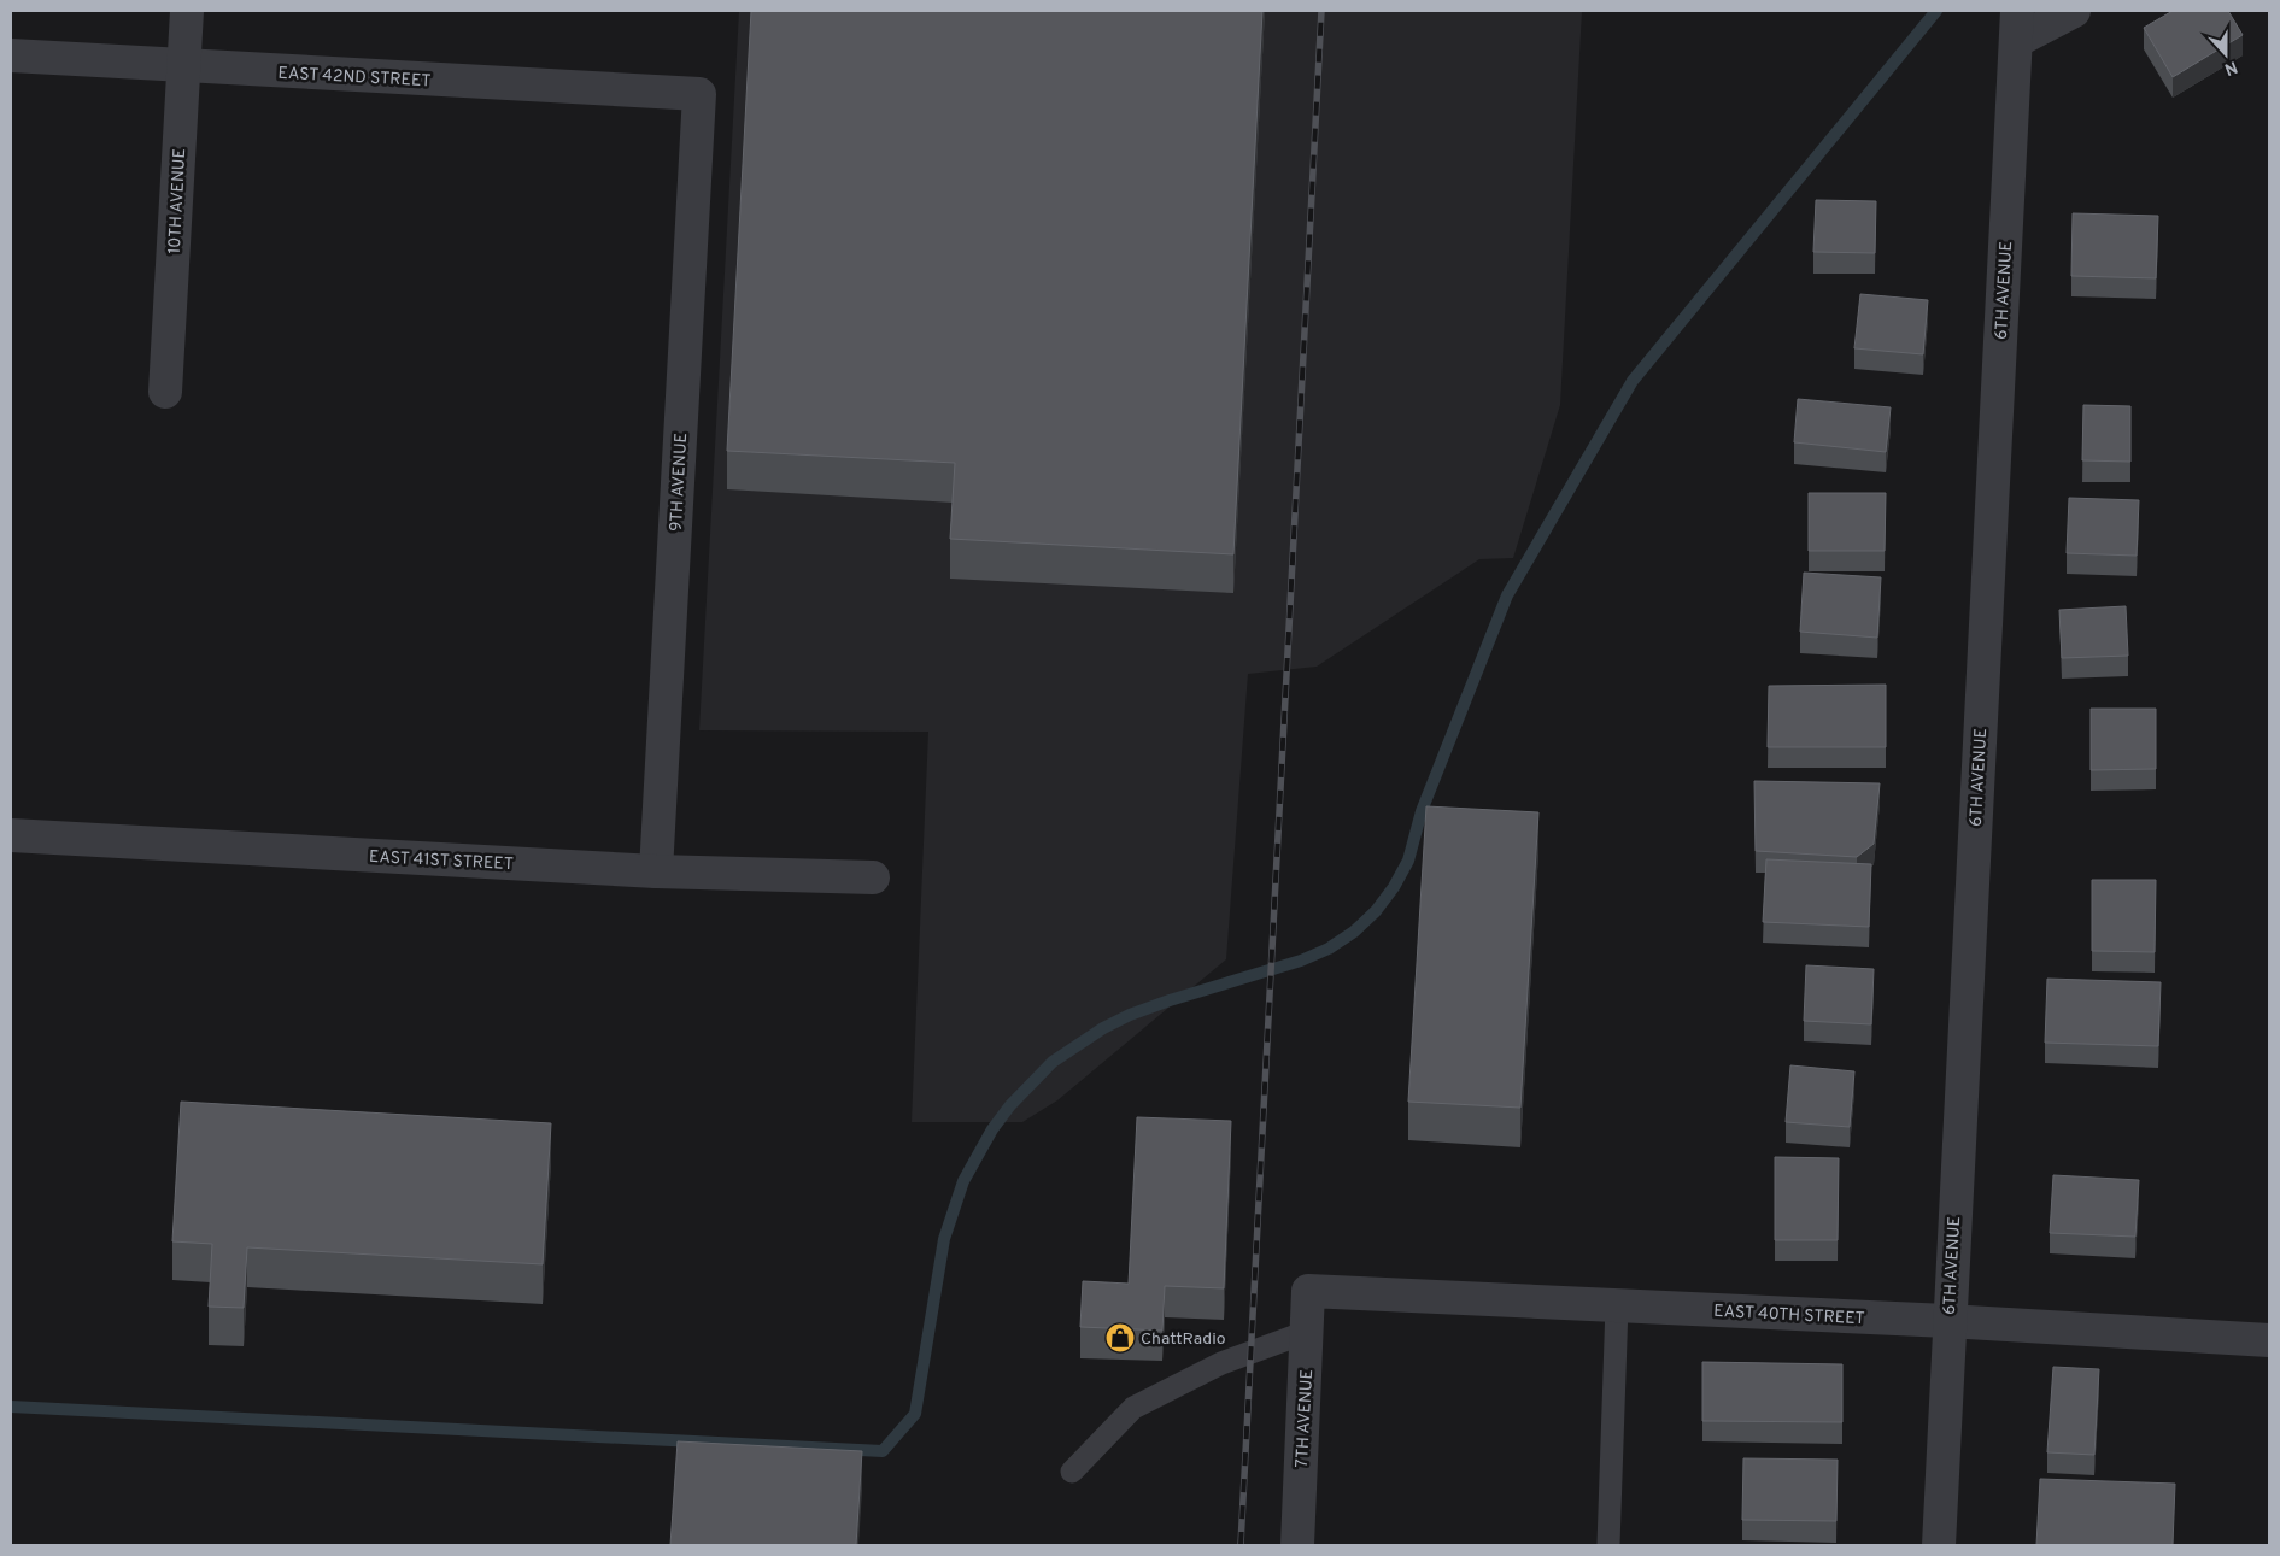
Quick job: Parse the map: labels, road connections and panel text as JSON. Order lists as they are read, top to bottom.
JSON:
{
  "streets": {
    "street": [
      "EAST 42ND STREET",
      "10TH AVENUE",
      "6TH AVENUE",
      "9TH AVENUE",
      "EAST 41ST STREET",
      "EAST 40TH STREET",
      "7TH AVENUE"
    ]
  },
  "crossings": [
    ["EAST 42ND STREET", "10TH AVENUE"],
    ["EAST 42ND STREET", "9TH AVENUE"],
    ["6TH AVENUE", "EAST 40TH STREET"],
    ["9TH AVENUE", "EAST 41ST STREET"],
    ["EAST 40TH STREET", "7TH AVENUE"]
  ],
  "places": {
    "shop": ["ChattRadio"]
  },
  "north": "bottom"
}
